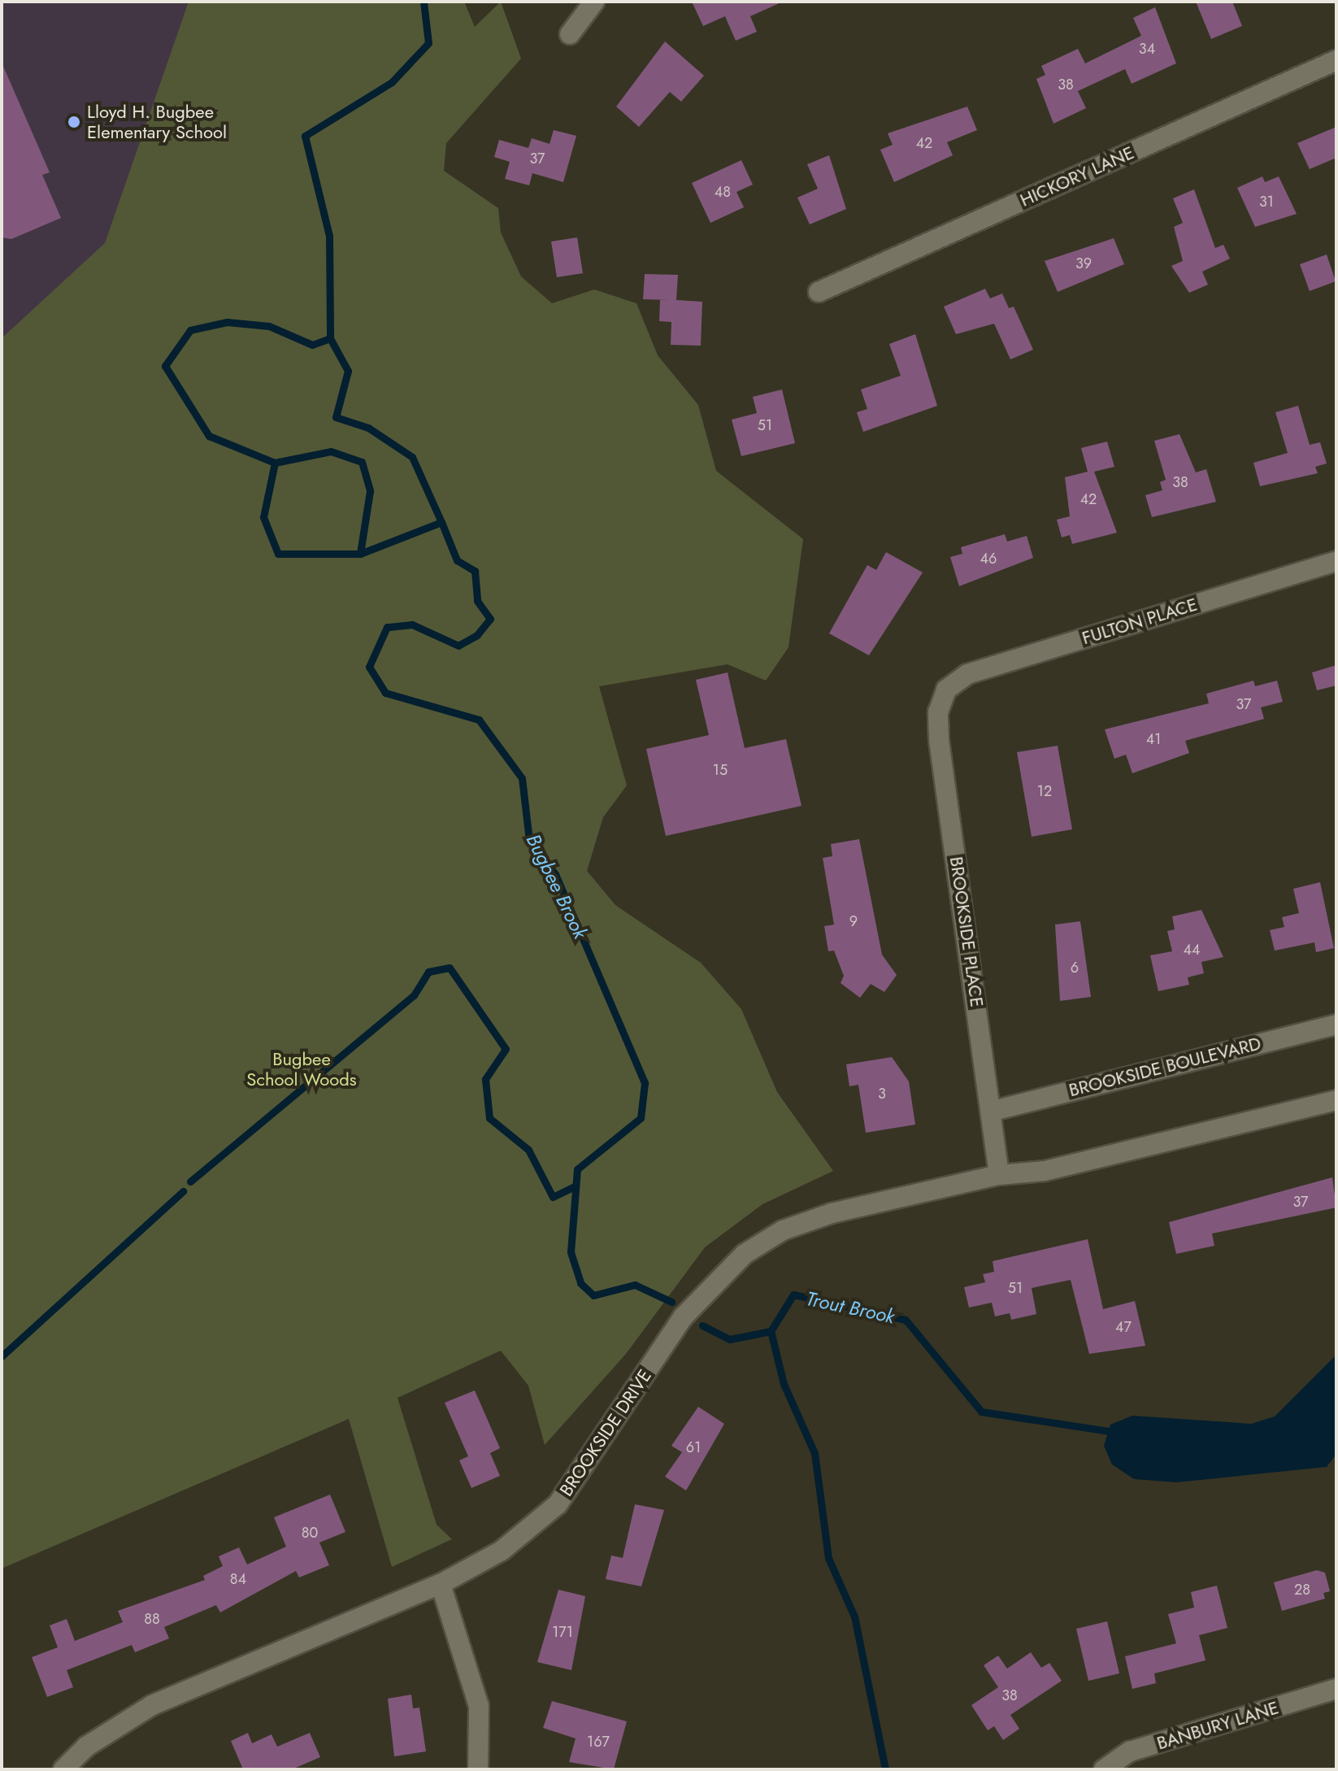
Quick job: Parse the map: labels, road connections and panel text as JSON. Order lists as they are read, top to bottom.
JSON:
{
  "streets": {
    "street": [
      "HICKORY LANE",
      "FULTON PLACE",
      "BROOKSIDE PLACE",
      "BROOKSIDE BOULEVARD",
      "BROOKSIDE DRIVE",
      "BANBURY LANE"
    ]
  },
  "crossings": [
    ["FULTON PLACE", "BROOKSIDE PLACE"],
    ["BROOKSIDE PLACE", "BROOKSIDE BOULEVARD"],
    ["BROOKSIDE PLACE", "BROOKSIDE DRIVE"]
  ],
  "water": ["Bugbee Brook", "Trout Brook"],
  "parks": ["Bugbee School Woods"],
  "places": ["Lloyd H. Bugbee Elementary School"],
  "house_numbers": [
    "34",
    "38",
    "42",
    "37",
    "48",
    "31",
    "39",
    "51",
    "38",
    "42",
    "46",
    "37",
    "41",
    "15",
    "12",
    "9",
    "44",
    "6",
    "3",
    "37",
    "51",
    "47",
    "61",
    "80",
    "84",
    "28",
    "88",
    "171",
    "38",
    "167"
  ]
}
